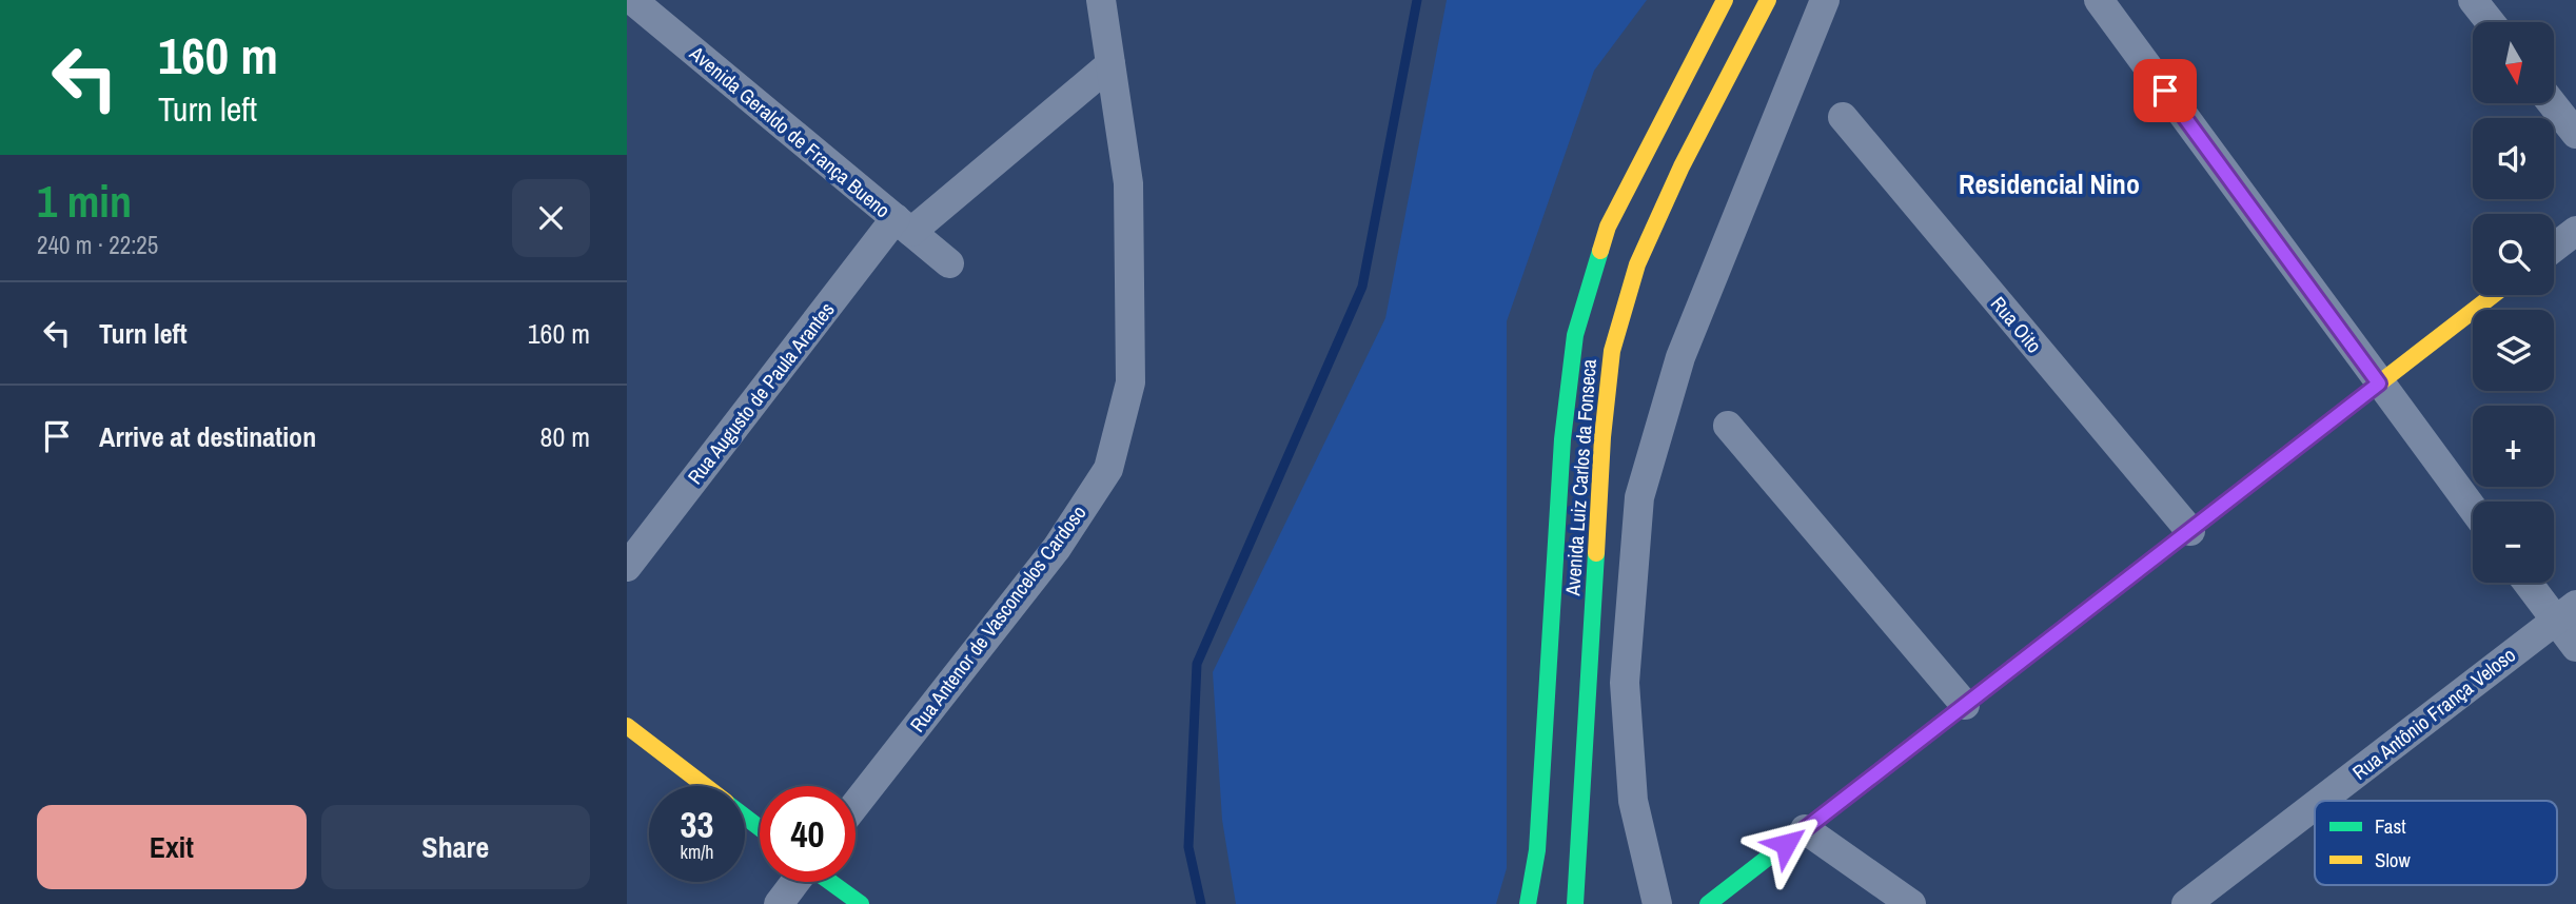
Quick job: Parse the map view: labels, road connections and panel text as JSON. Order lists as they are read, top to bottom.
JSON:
{
  "streets": {
    "street": [
      "Avenida Geraldo de França Bueno",
      "Rua Oito",
      "Rua Augusto de Paula Arantes",
      "Avenida Luiz Carlos da Fonseca",
      "Rua Antenor de Vasconcelos Cardoso",
      "Rua Antônio França Veloso"
    ]
  },
  "crossings": [
    ["Avenida Geraldo de França Bueno", "Rua Augusto de Paula Arantes"],
    ["Rua Augusto de Paula Arantes", "Rua Antenor de Vasconcelos Cardoso"]
  ],
  "districts": ["Residencial Nino"],
  "legend": ["Fast", "Slow"],
  "north": "bottom",
  "page": {
    "turn": ["160 m", "Turn left"],
    "map_buttons": ["+", "−"],
    "heading": ["1 min", "240 m · 22:25"],
    "list": [
      {
        "name": "Turn left",
        "value": "160 m"
      },
      {
        "name": "Arrive at destination",
        "value": "80 m"
      }
    ],
    "speed": "33 km/h",
    "limit": "40",
    "buttons": ["Exit", "Share"]
  }
}
